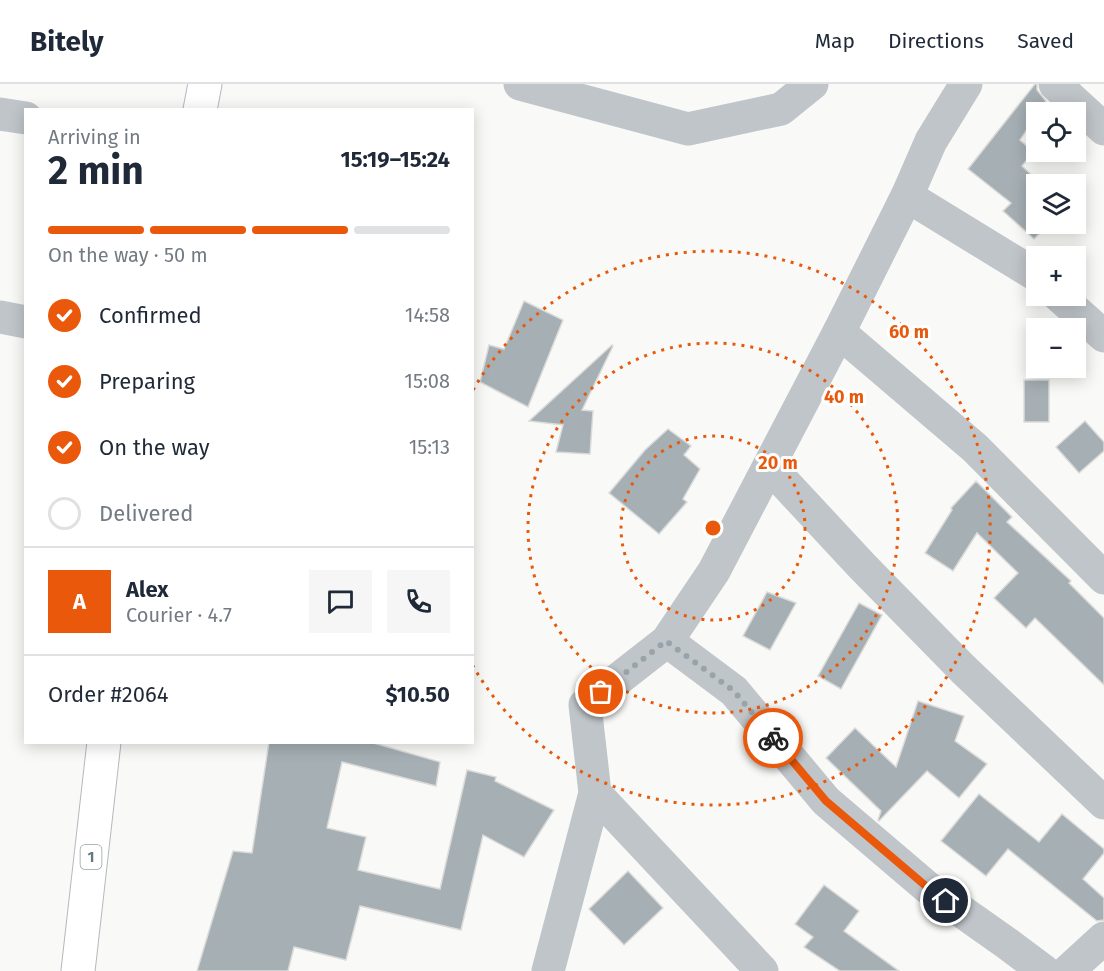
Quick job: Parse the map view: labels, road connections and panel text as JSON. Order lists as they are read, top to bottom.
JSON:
{
  "streets": {
    "highway": ["1"]
  },
  "page": {
    "header": "Bitely",
    "nav": ["Map", "Directions", "Saved"],
    "map_buttons": ["+", "−"],
    "heading": ["2 min", "Arriving in", "15:19–15:24"],
    "panel": [
      "Alex",
      "Courier · 4.7",
      "Order #2064",
      "$10.50"
    ],
    "bar": "On the way · 50 m",
    "list": [
      ["Confirmed", "14:58"],
      ["Preparing", "15:08"],
      ["On the way", "15:13"],
      "Delivered"
    ],
    "round": "A"
  },
  "rings": ["60 m", "40 m", "20 m"]
}
